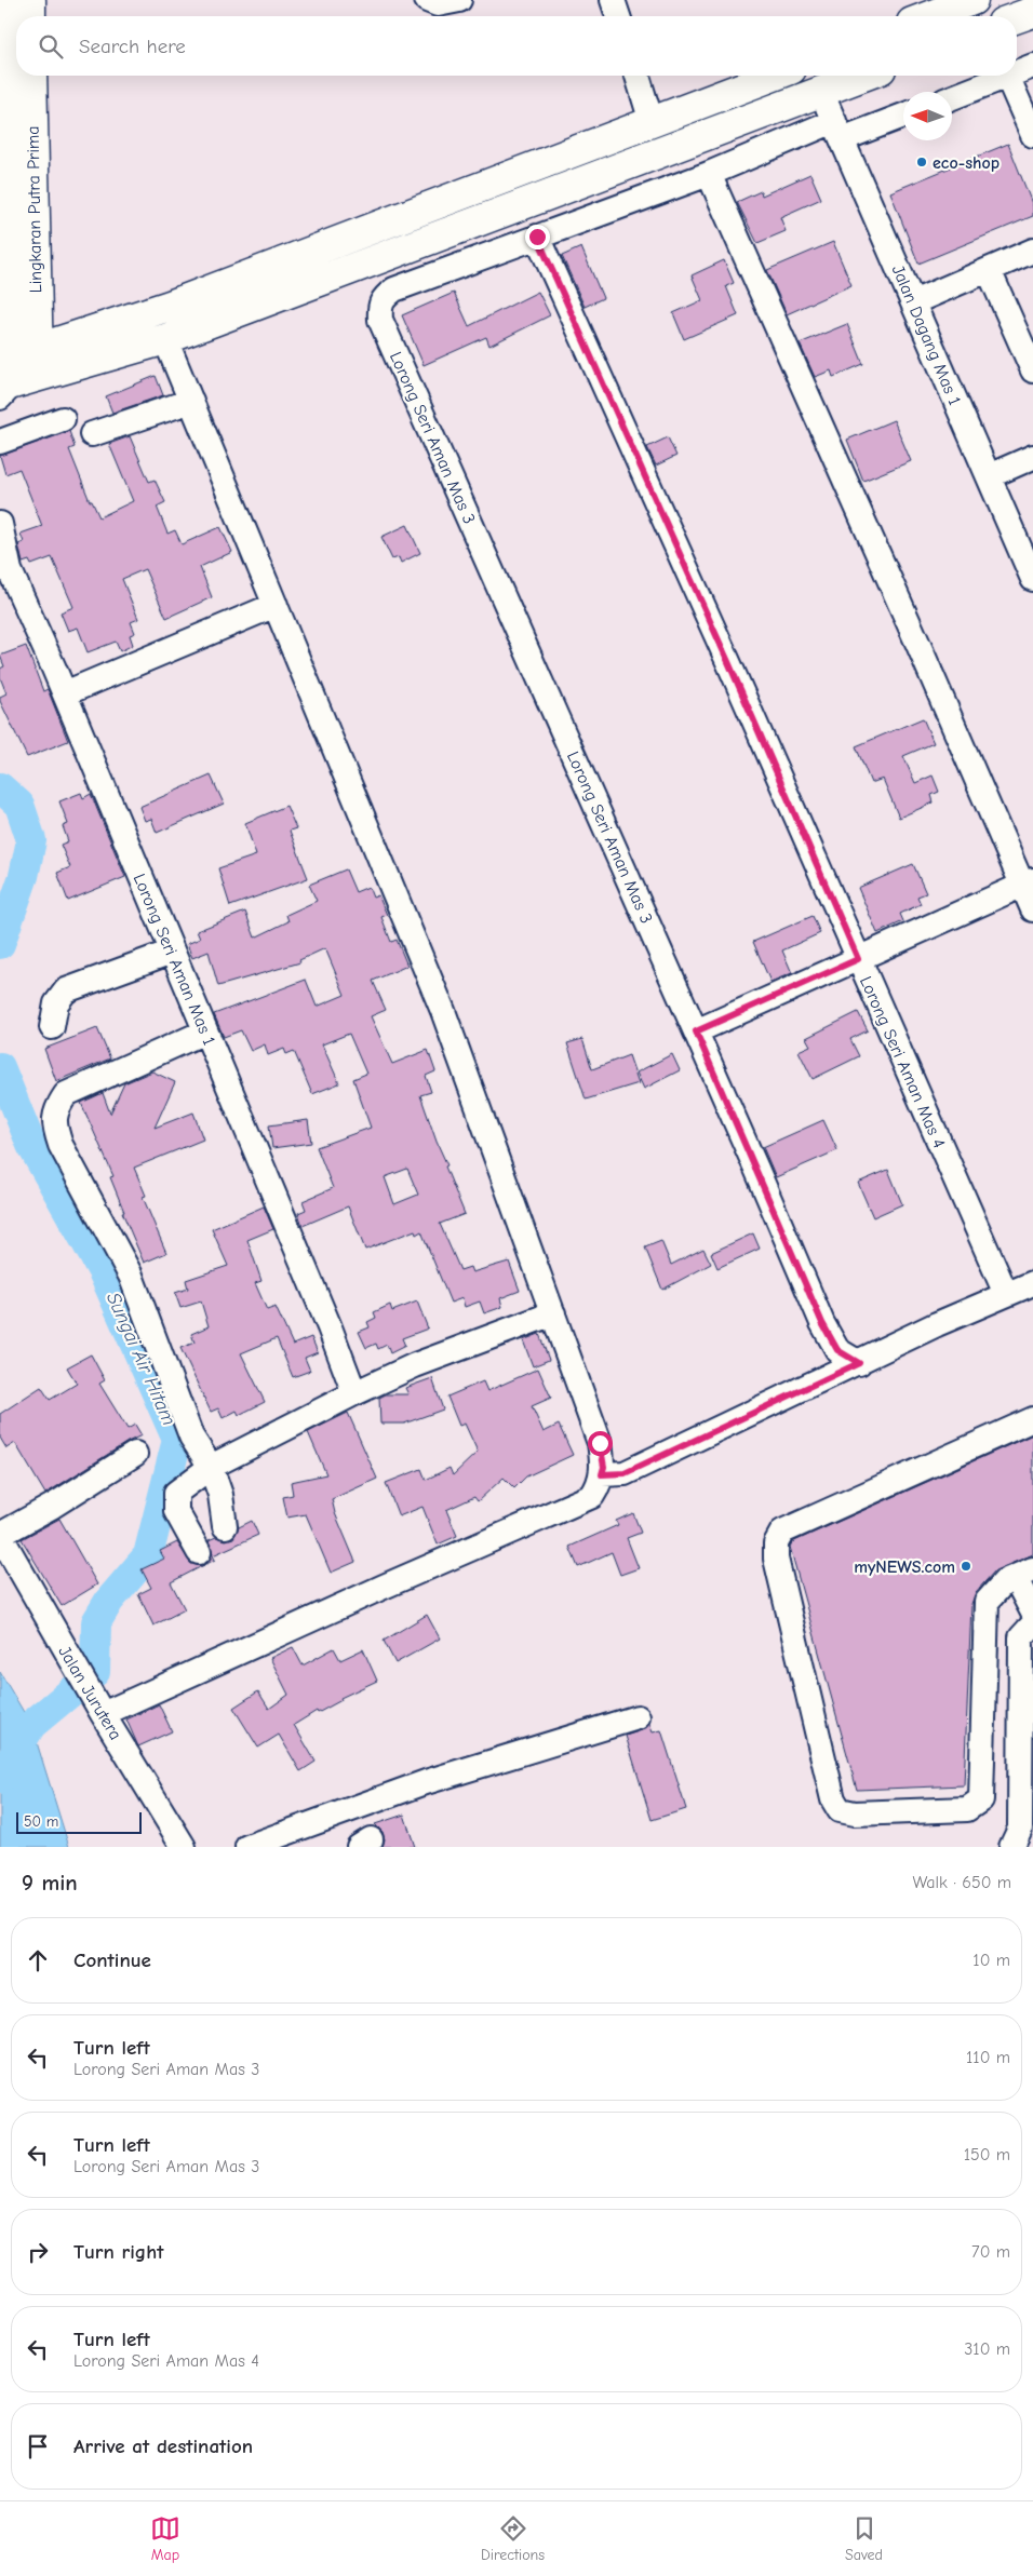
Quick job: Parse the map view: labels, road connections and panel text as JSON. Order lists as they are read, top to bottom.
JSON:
{
  "streets": {
    "main road": ["Lingkaran Putra Prima"],
    "street": [
      "Jalan Dagang Mas 1",
      "Lorong Seri Aman Mas 3",
      "Lorong Seri Aman Mas 1",
      "Lorong Seri Aman Mas 4",
      "Jalan Jurutera"
    ]
  },
  "crossings": [
    ["Lorong Seri Aman Mas 3", "Lorong Seri Aman Mas 4"]
  ],
  "water": ["Sungai Air Hitam"],
  "places": ["eco-shop", "myNEWS.com"],
  "scale_bar": "50 m",
  "north": "left",
  "page": {
    "search": "Search here",
    "scale": "50 m",
    "heading": ["9 min", "Walk · 650 m"],
    "list": [
      ["Continue", "10 m"],
      ["Turn left", "Lorong Seri Aman Mas 3", "110 m"],
      ["Turn left", "Lorong Seri Aman Mas 3", "150 m"],
      ["Turn right", "70 m"],
      ["Turn left", "Lorong Seri Aman Mas 4", "310 m"],
      "Arrive at destination"
    ],
    "nav": ["Map", "Directions", "Saved"]
  }
}
